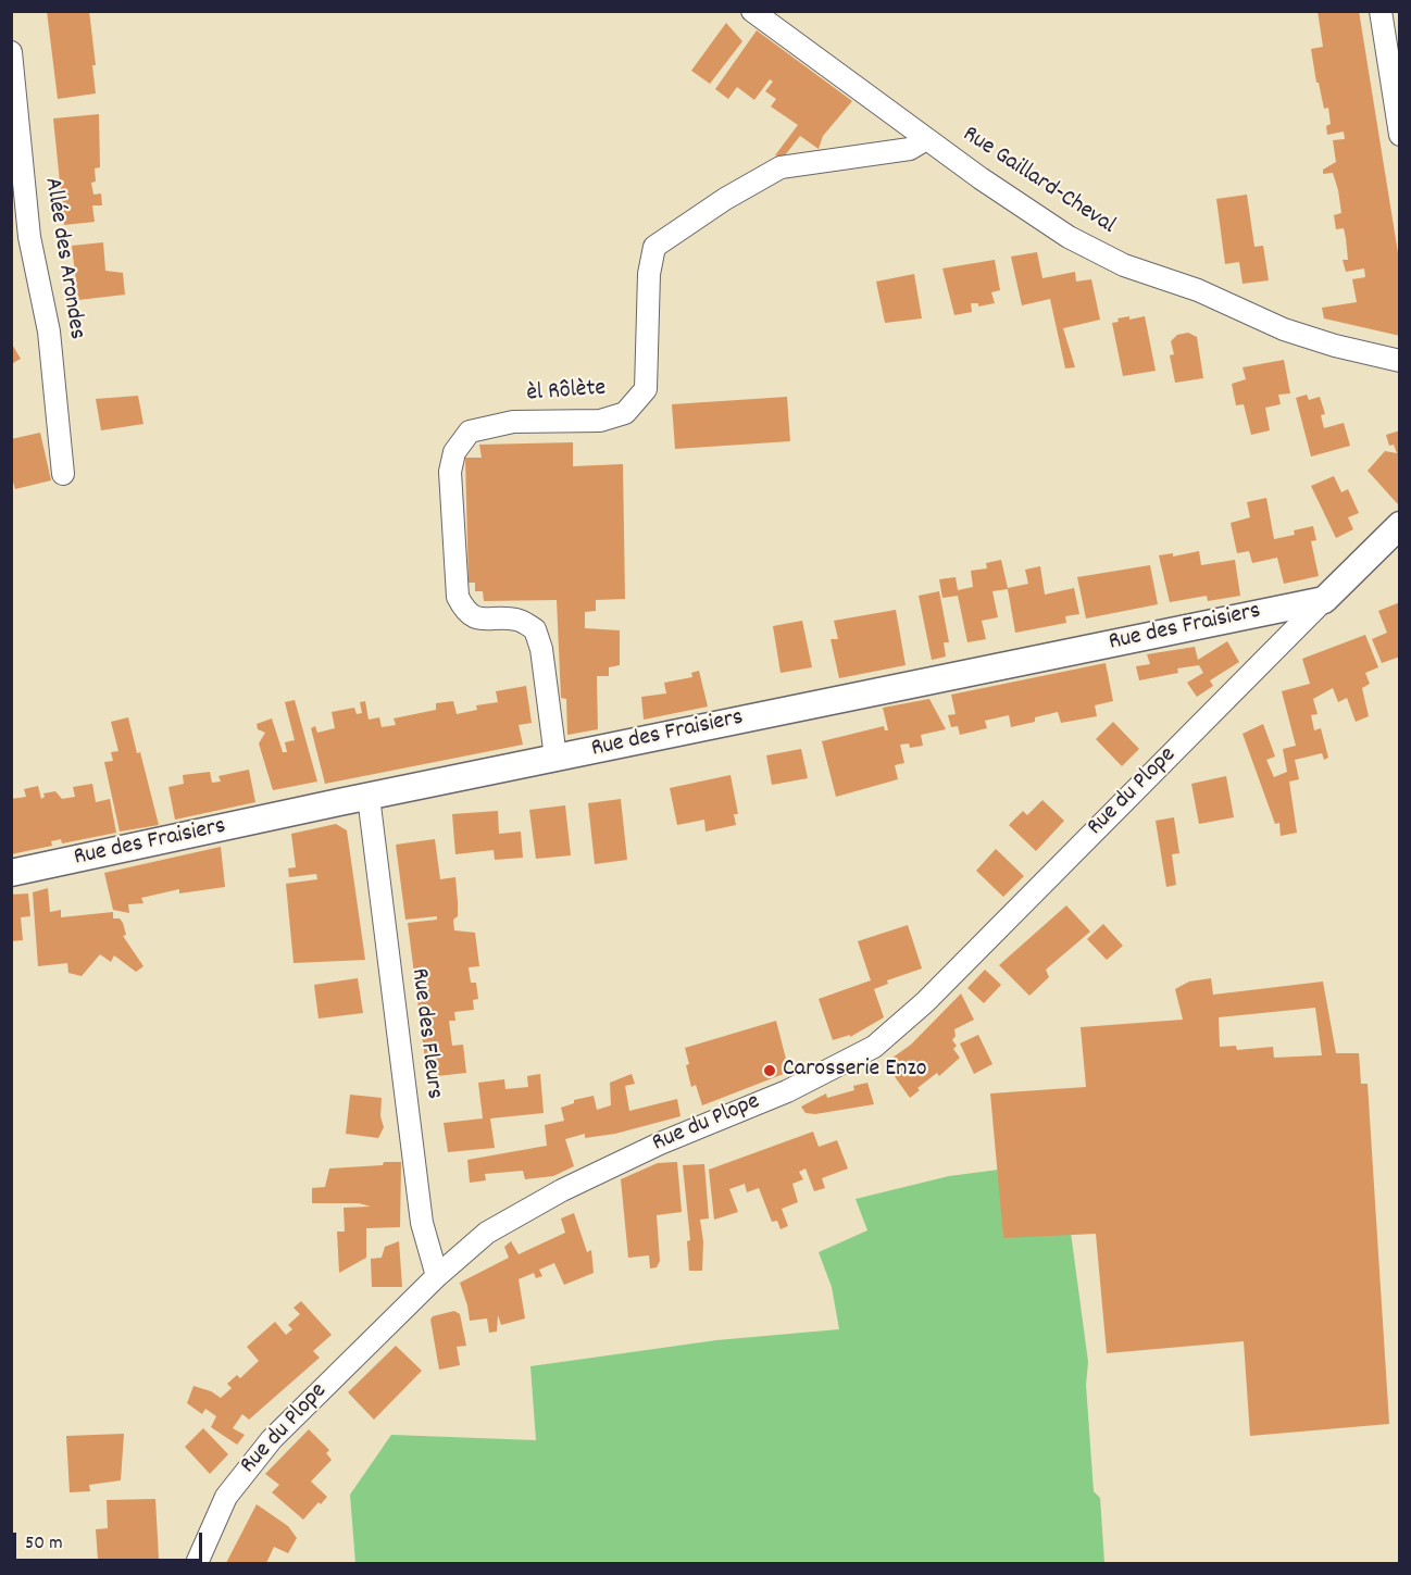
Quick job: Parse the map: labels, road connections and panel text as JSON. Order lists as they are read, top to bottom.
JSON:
{
  "streets": {
    "street": [
      "Rue Gaillard-Cheval",
      "Allée des Arondes",
      "èl Rôlète",
      "Rue des Fraisiers",
      "Rue du Plope",
      "Rue des Fleurs"
    ]
  },
  "crossings": [
    ["Rue Gaillard-Cheval", "èl Rôlète"],
    ["èl Rôlète", "Rue des Fraisiers"],
    ["Rue des Fraisiers", "Rue du Plope"],
    ["Rue des Fraisiers", "Rue des Fleurs"],
    ["Rue du Plope", "Rue des Fleurs"]
  ],
  "places": ["Carosserie Enzo"],
  "scale_bar": "50 m"
}
